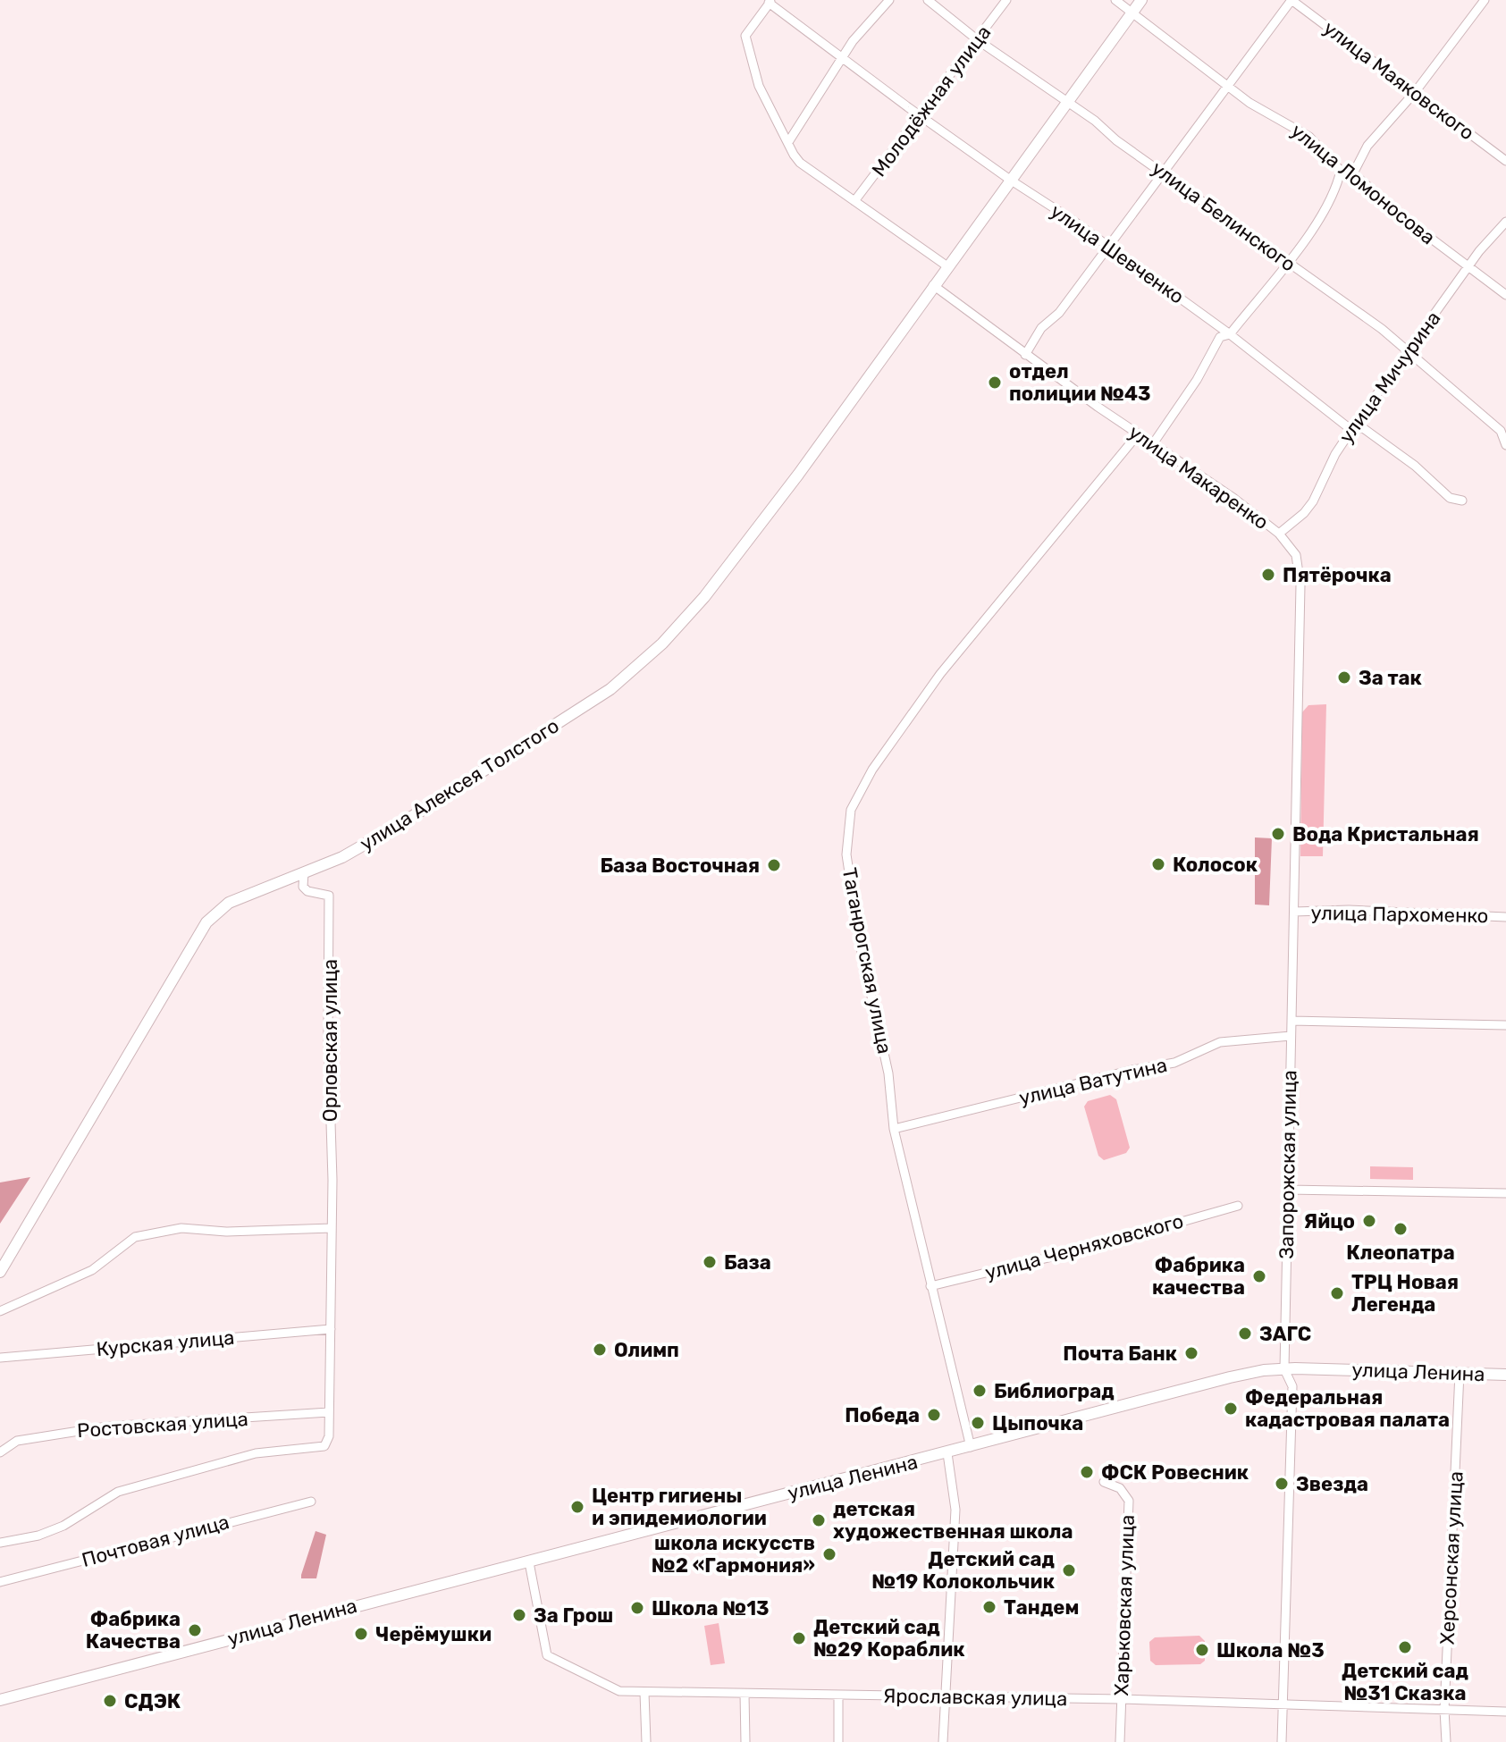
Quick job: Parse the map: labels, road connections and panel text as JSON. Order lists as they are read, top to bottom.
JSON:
{
  "streets": {
    "street": [
      "улица Маяковского",
      "Молодёжная улица",
      "улица Ломоносова",
      "улица Белинского",
      "улица Шевченко",
      "улица Мичурина",
      "улица Макаренко",
      "улица Алексея Толстого",
      "улица Пархоменко",
      "Таганрогская улица",
      "Орловская улица",
      "улица Ватутина",
      "Запорожская улица",
      "улица Черняховского",
      "Курская улица",
      "улица Ленина",
      "Ростовская улица",
      "Почтовая улица",
      "Херсонская улица",
      "Харьковская улица",
      "Ярославская улица"
    ]
  },
  "crossings": [
    ["Молодёжная улица", "улица Белинского"],
    ["Молодёжная улица", "улица Шевченко"],
    ["улица Ломоносова", "улица Мичурина"],
    ["улица Белинского", "улица Мичурина"],
    ["улица Шевченко", "улица Мичурина"],
    ["улица Шевченко", "улица Алексея Толстого"],
    ["улица Мичурина", "улица Макаренко"],
    ["улица Макаренко", "улица Алексея Толстого"],
    ["улица Макаренко", "Таганрогская улица"],
    ["улица Макаренко", "Запорожская улица"],
    ["улица Алексея Толстого", "Орловская улица"],
    ["улица Пархоменко", "Запорожская улица"],
    ["Таганрогская улица", "улица Ватутина"],
    ["Таганрогская улица", "улица Черняховского"],
    ["Таганрогская улица", "улица Ленина"],
    ["Орловская улица", "Курская улица"],
    ["Орловская улица", "Ростовская улица"],
    ["улица Ватутина", "Запорожская улица"],
    ["Запорожская улица", "улица Ленина"],
    ["Запорожская улица", "Ярославская улица"],
    ["улица Ленина", "Херсонская улица"],
    ["улица Ленина", "Ярославская улица"],
    ["Херсонская улица", "Ярославская улица"],
    ["Харьковская улица", "Ярославская улица"]
  ],
  "places": [
    "отдел полиции №43",
    "Пятёрочка",
    "За так",
    "Вода Кристальная",
    "Колосок",
    "База Восточная",
    "Яйцо",
    "Клеопатра",
    "База",
    "Фабрика качества",
    "ТРЦ Новая Легенда",
    "ЗАГС",
    "Олимп",
    "Почта Банк",
    "Библиоград",
    "Федеральная кадастровая палата",
    "Победа",
    "Цыпочка",
    "ФСК Ровесник",
    "Звезда",
    "Центр гигиены и эпидемиологии",
    "детская художественная школа",
    "школа искусств №2 «Гармония»",
    "Детский сад №19 Колокольчик",
    "Тандем",
    "Школа №13",
    "За Грош",
    "Фабрика Качества",
    "Черёмушки",
    "Детский сад №29 Кораблик",
    "Детский сад №31 Сказка",
    "Школа №3",
    "СДЭК"
  ]
}
